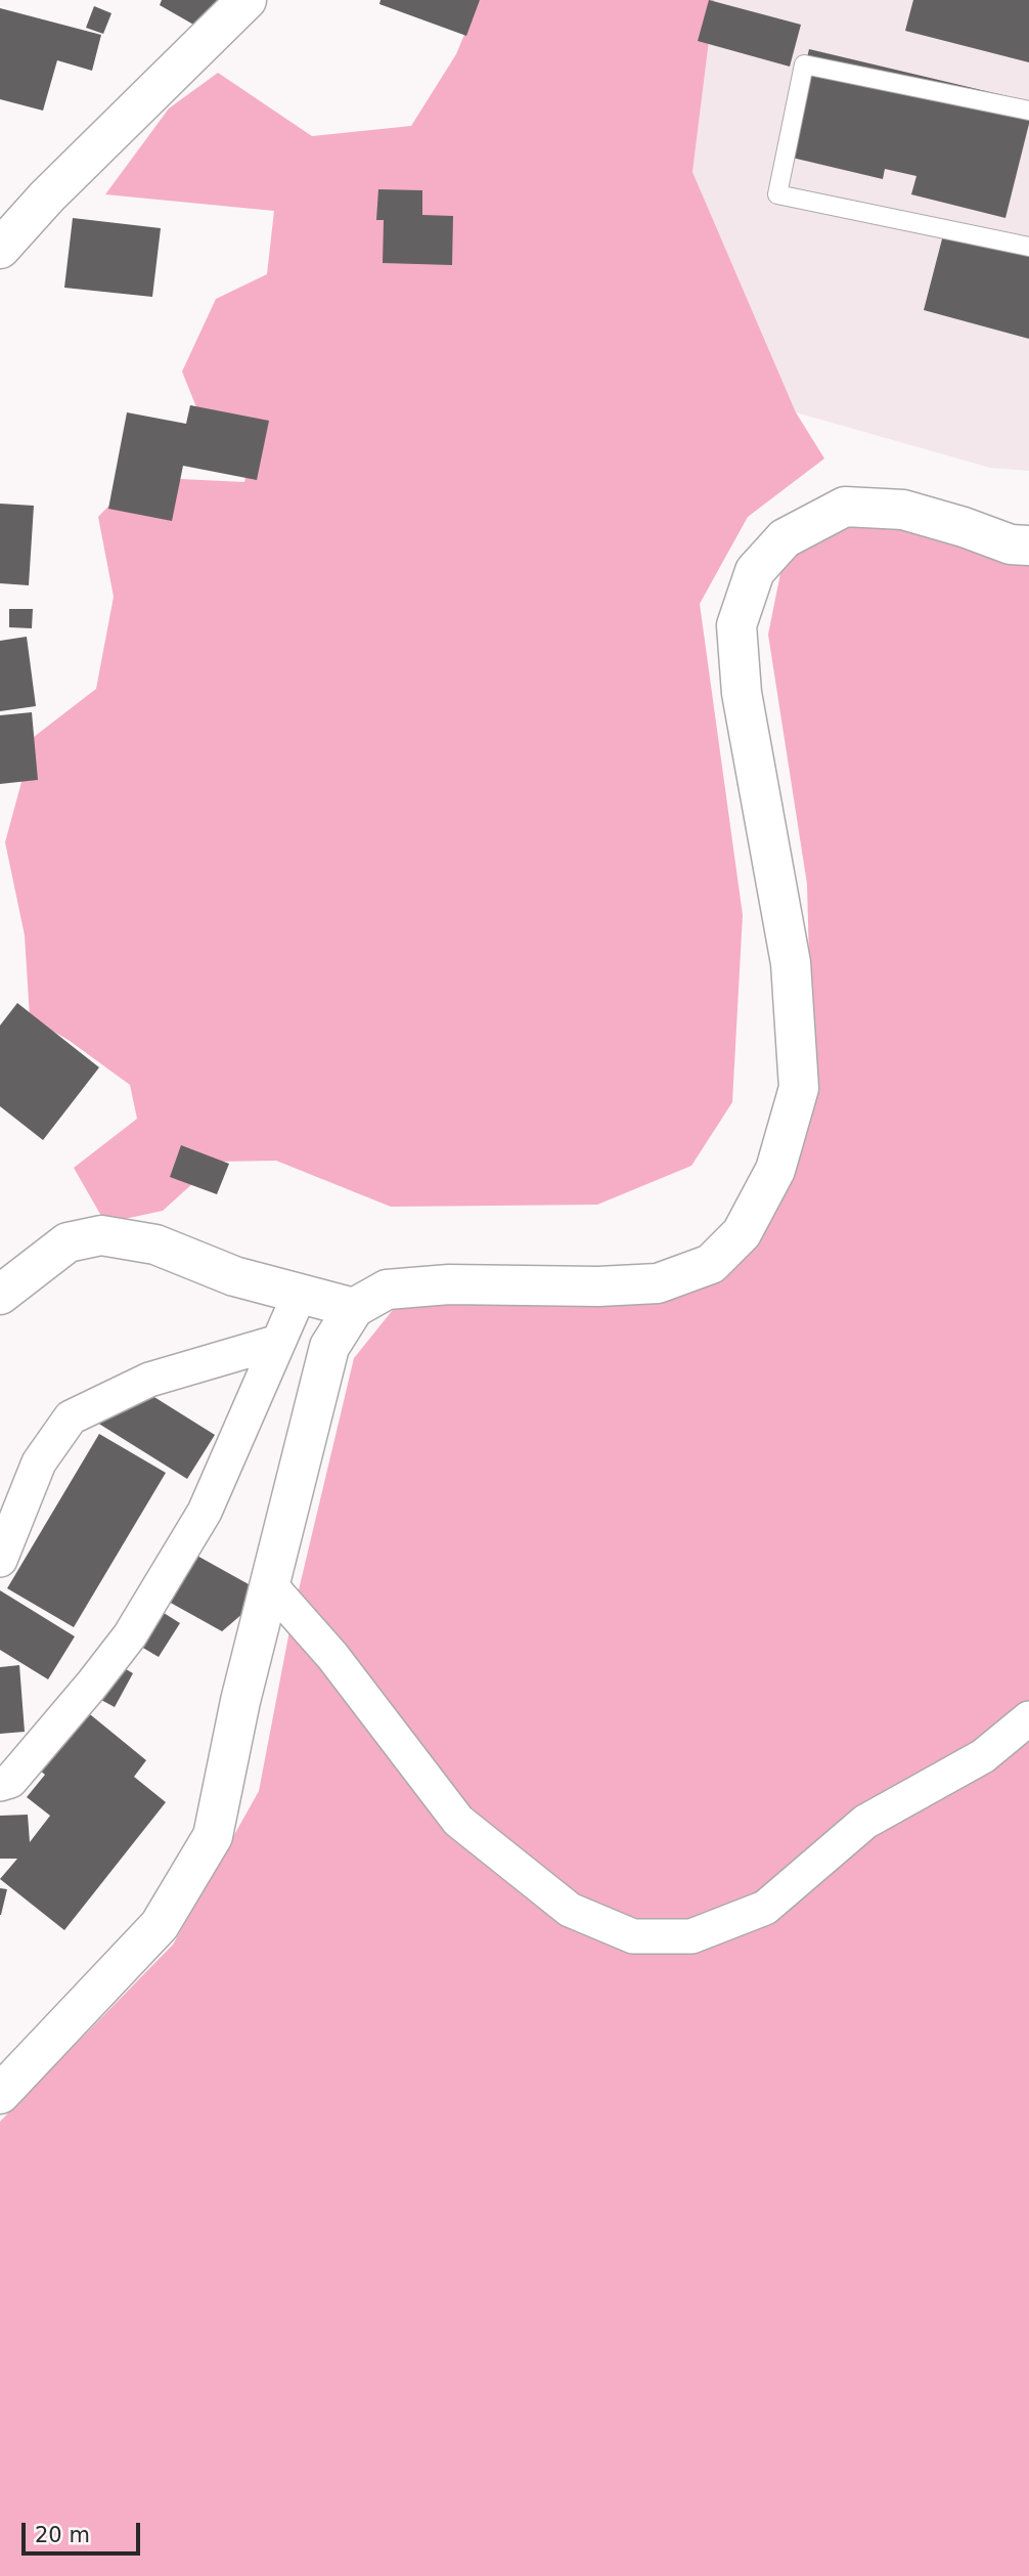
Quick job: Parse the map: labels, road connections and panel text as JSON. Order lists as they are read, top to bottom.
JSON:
{
  "scale_bar": "20 m"
}
